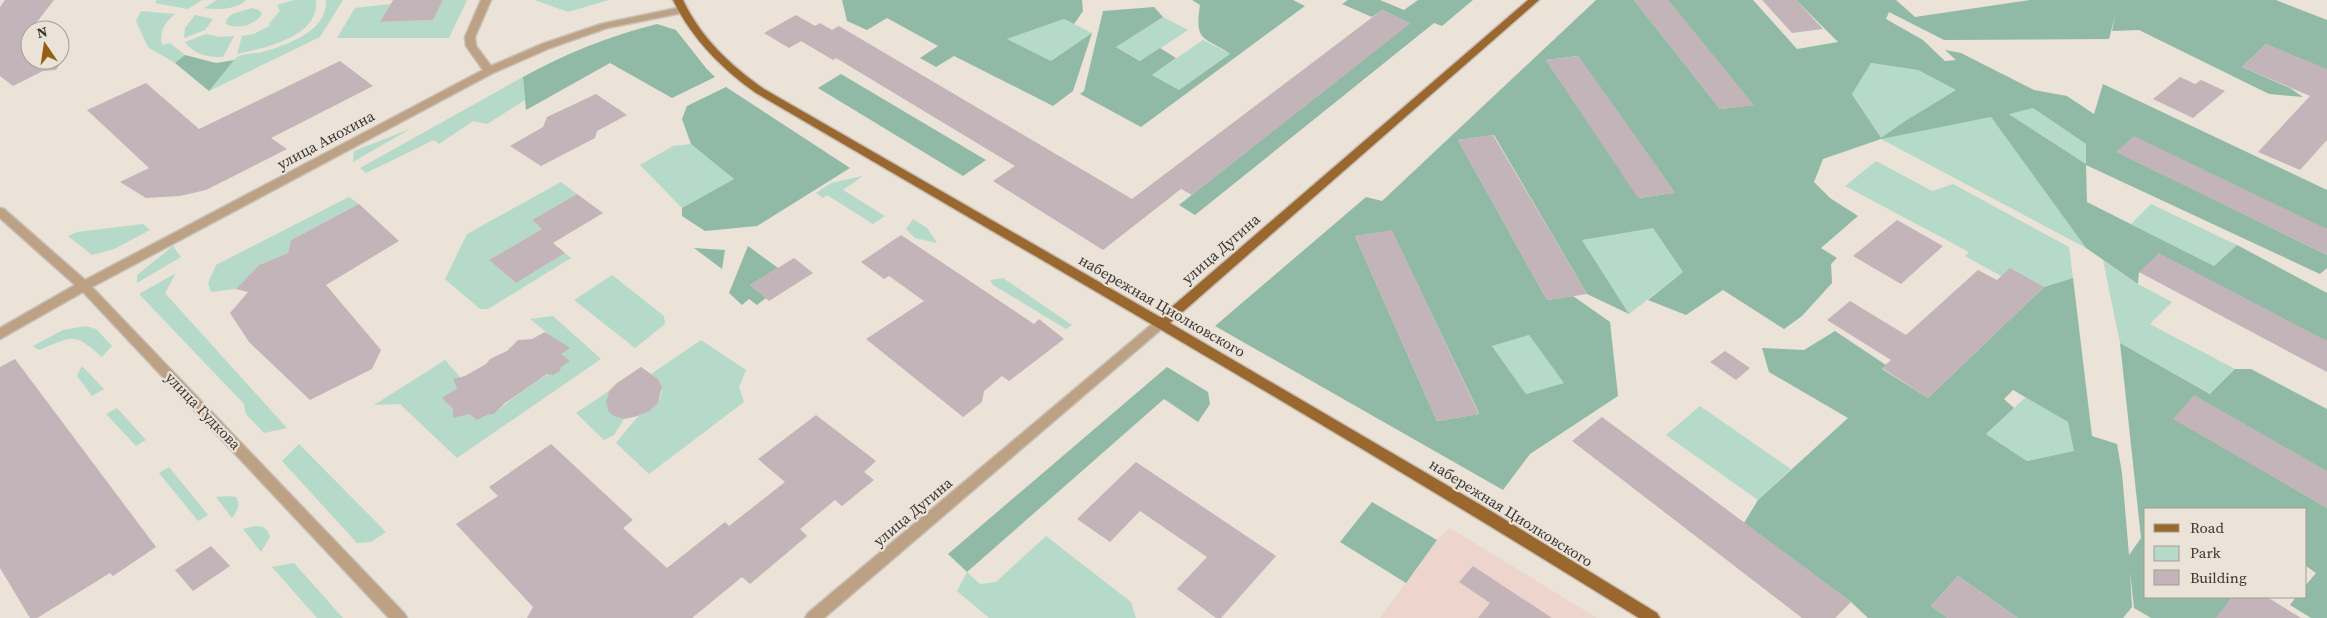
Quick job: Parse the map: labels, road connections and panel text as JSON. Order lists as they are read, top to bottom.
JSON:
{
  "streets": {
    "main road": ["улица Дугина", "набережная Циолковского"],
    "street": ["улица Анохина", "улица Гудкова"]
  },
  "crossings": [
    ["улица Анохина", "набережная Циолковского"],
    ["улица Анохина", "улица Гудкова"],
    ["улица Дугина", "набережная Циолковского"]
  ],
  "legend": ["Road", "Park", "Building"],
  "north": "top"
}
